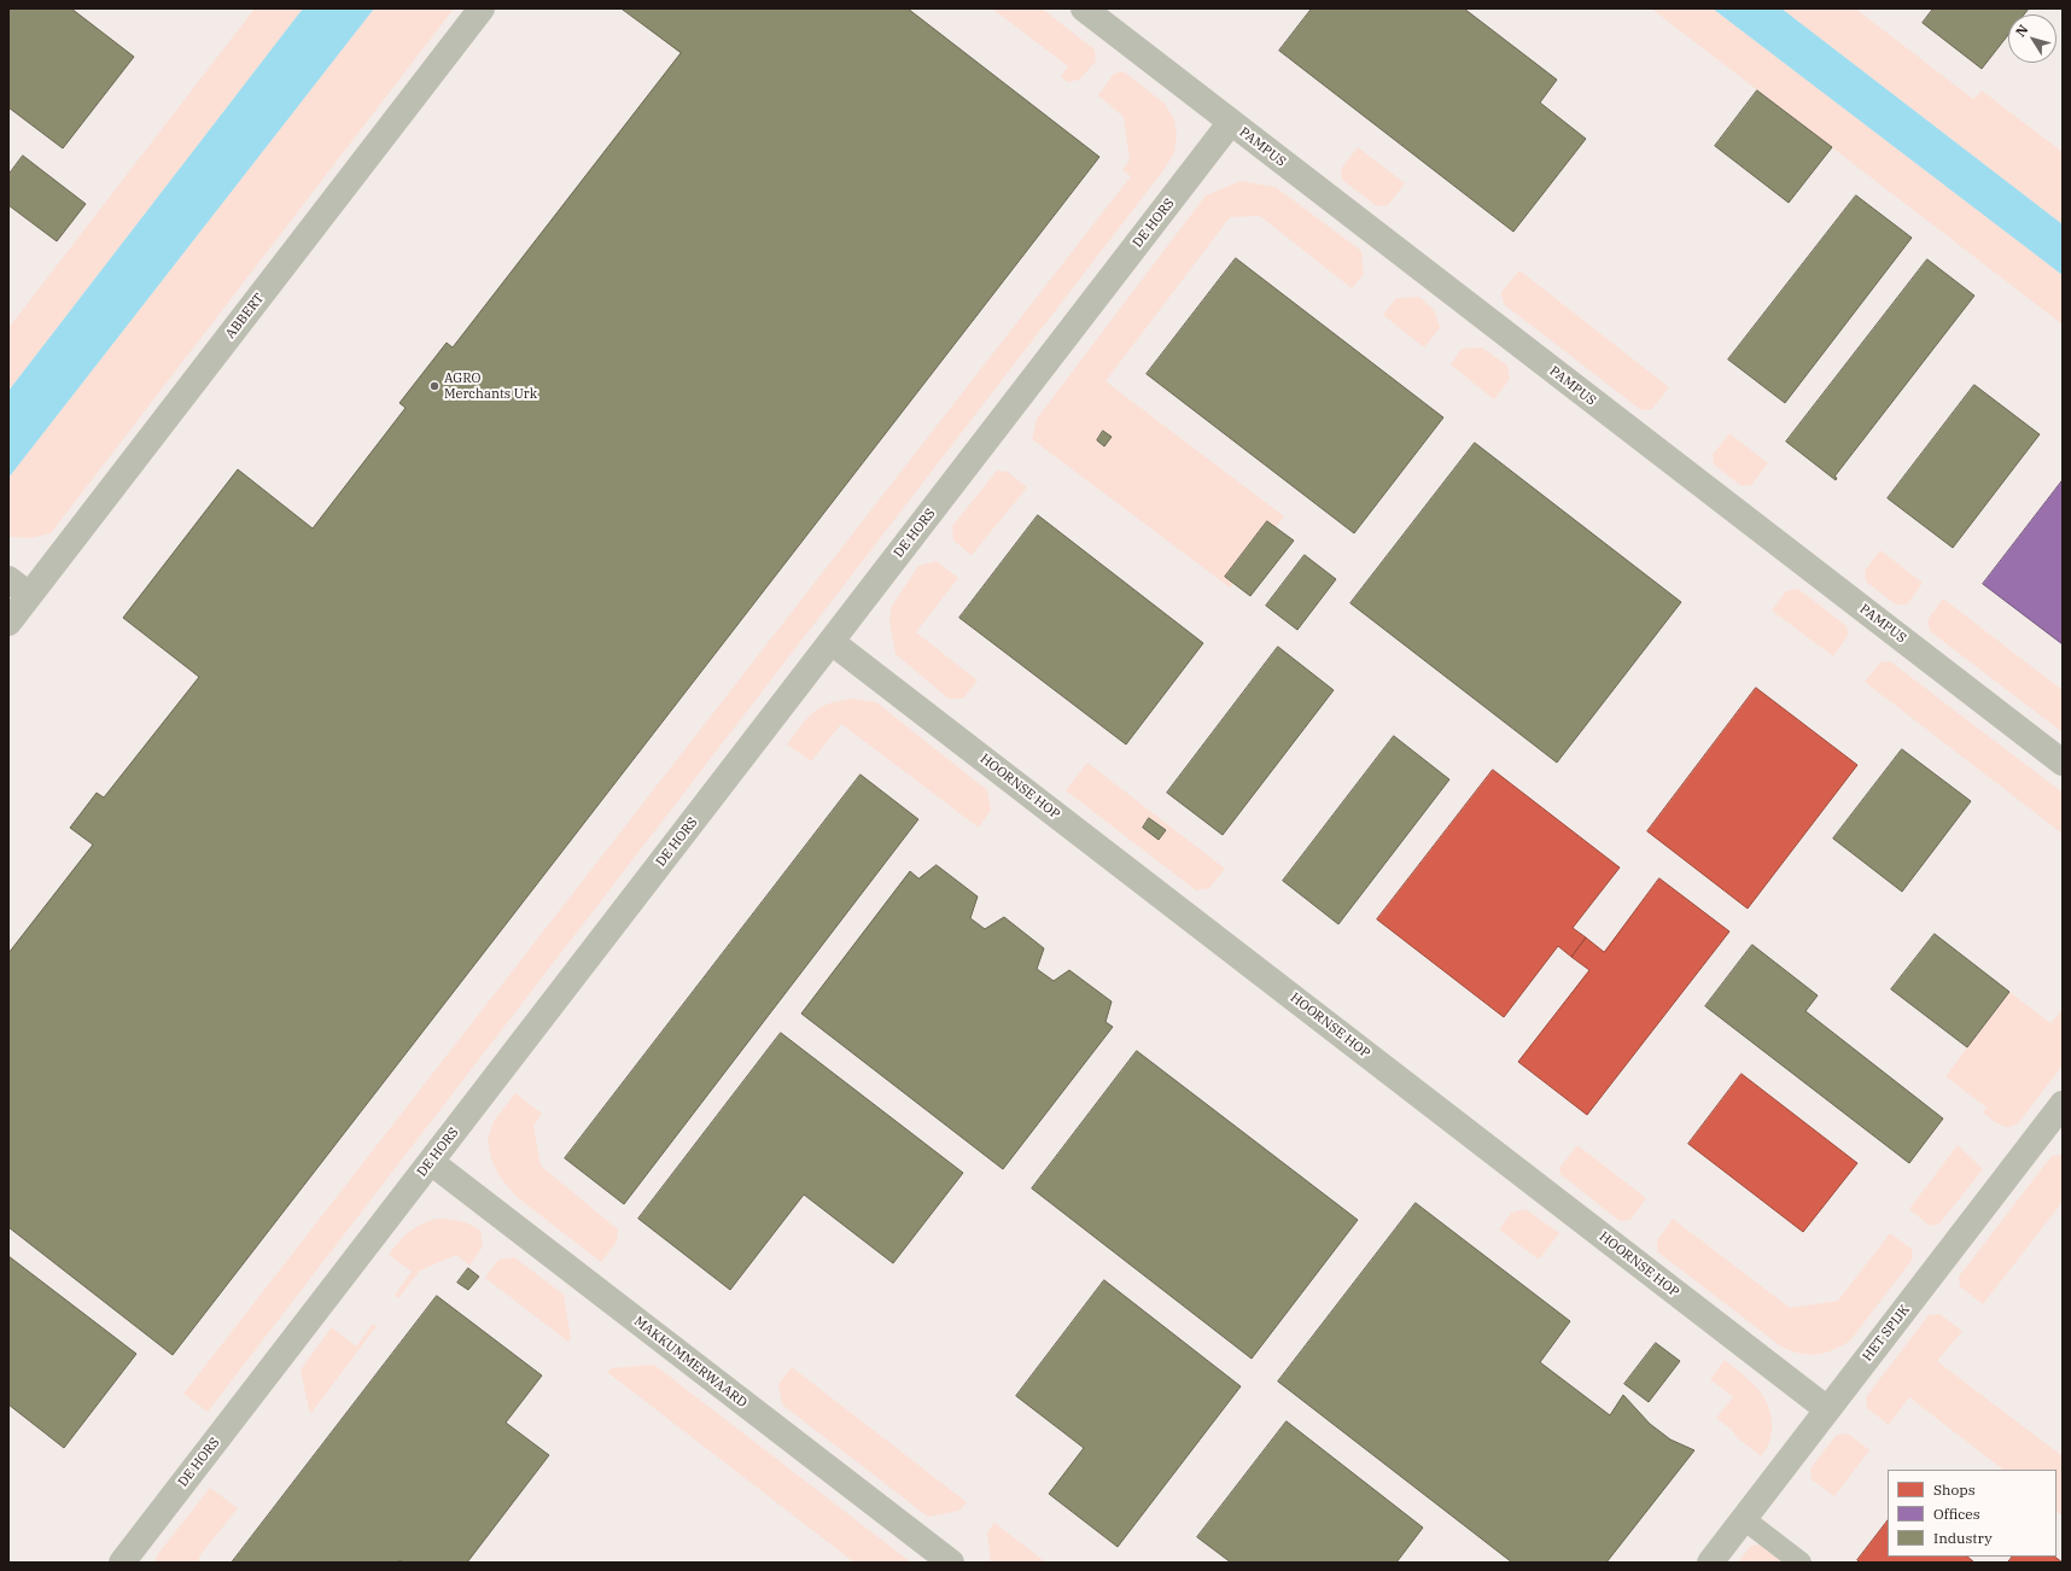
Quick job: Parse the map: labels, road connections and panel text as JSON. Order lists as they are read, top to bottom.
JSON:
{
  "streets": {
    "street": [
      "PAMPUS",
      "DE HORS",
      "ABBERT",
      "HOORNSE HOP",
      "HET SPIJK",
      "MAKKUMMERWAARD"
    ]
  },
  "crossings": [
    ["PAMPUS", "DE HORS"],
    ["DE HORS", "HOORNSE HOP"],
    ["DE HORS", "MAKKUMMERWAARD"],
    ["HOORNSE HOP", "HET SPIJK"]
  ],
  "places": ["AGRO Merchants Urk"],
  "legend": ["Shops", "Offices", "Industry"],
  "north": "top left"
}
